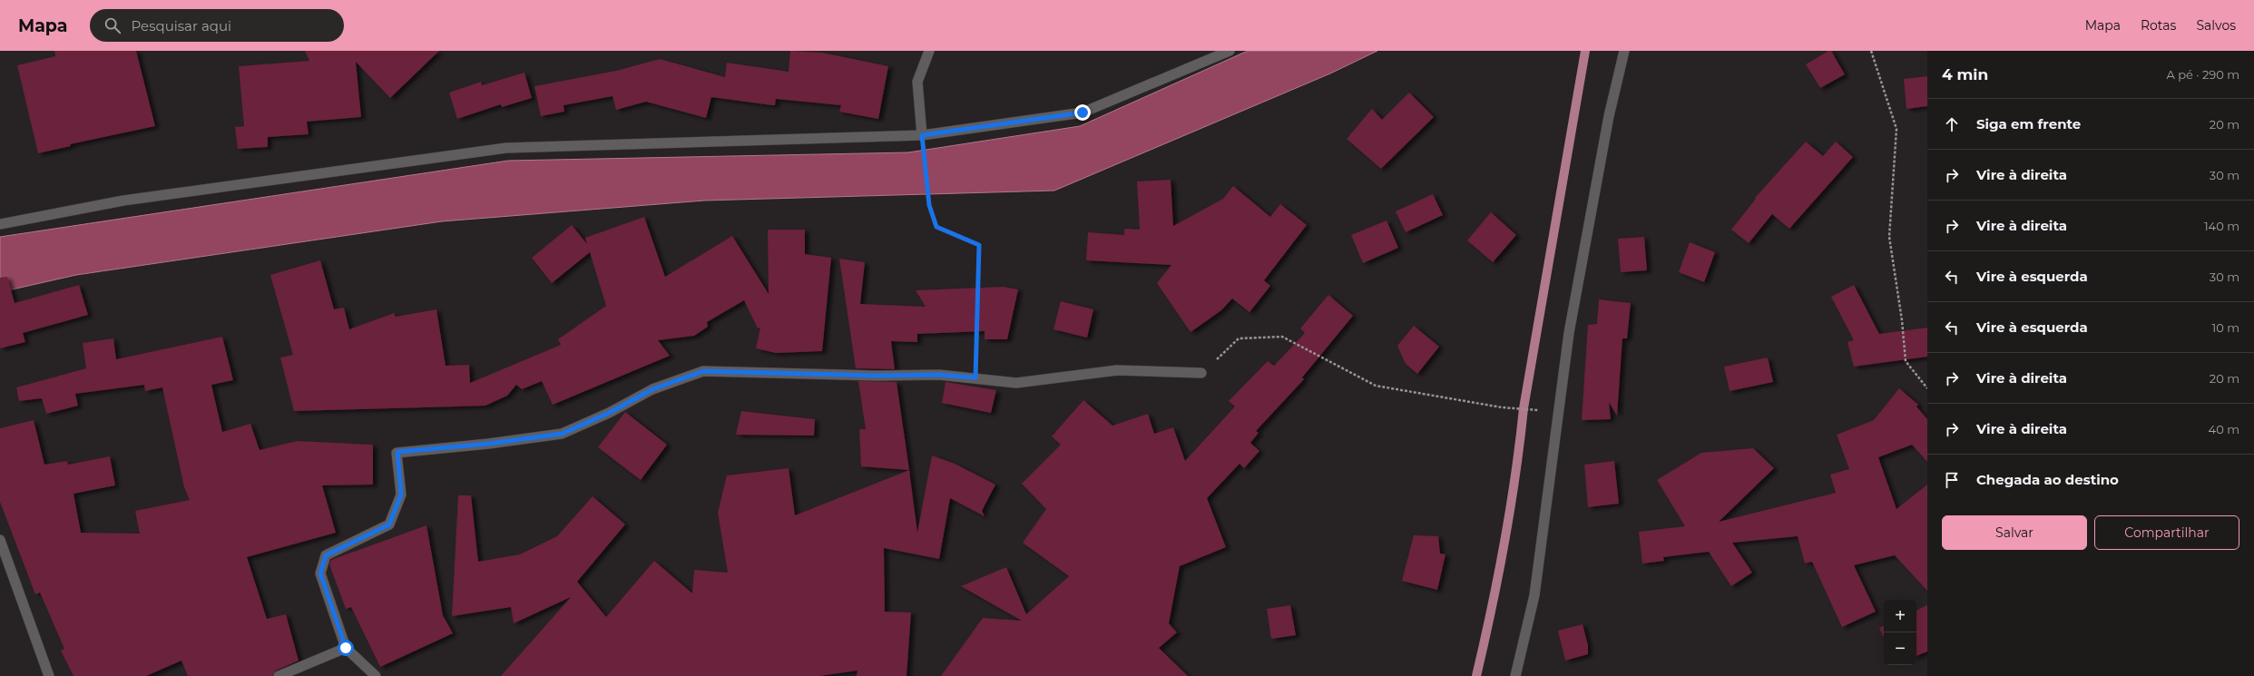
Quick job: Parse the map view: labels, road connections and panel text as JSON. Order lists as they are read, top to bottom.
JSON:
{
  "page": {
    "header": "Mapa",
    "search": "Pesquisar aqui",
    "nav": ["Mapa", "Rotas", "Salvos"],
    "heading": ["4 min", "A pé · 290 m"],
    "list": [
      ["Siga em frente", "20 m"],
      ["Vire à direita", "30 m"],
      ["Vire à direita", "140 m"],
      ["Vire à esquerda", "30 m"],
      ["Vire à esquerda", "10 m"],
      ["Vire à direita", "20 m"],
      ["Vire à direita", "40 m"],
      "Chegada ao destino"
    ],
    "buttons": ["Salvar", "Compartilhar"],
    "map_buttons": ["+", "−"]
  }
}
